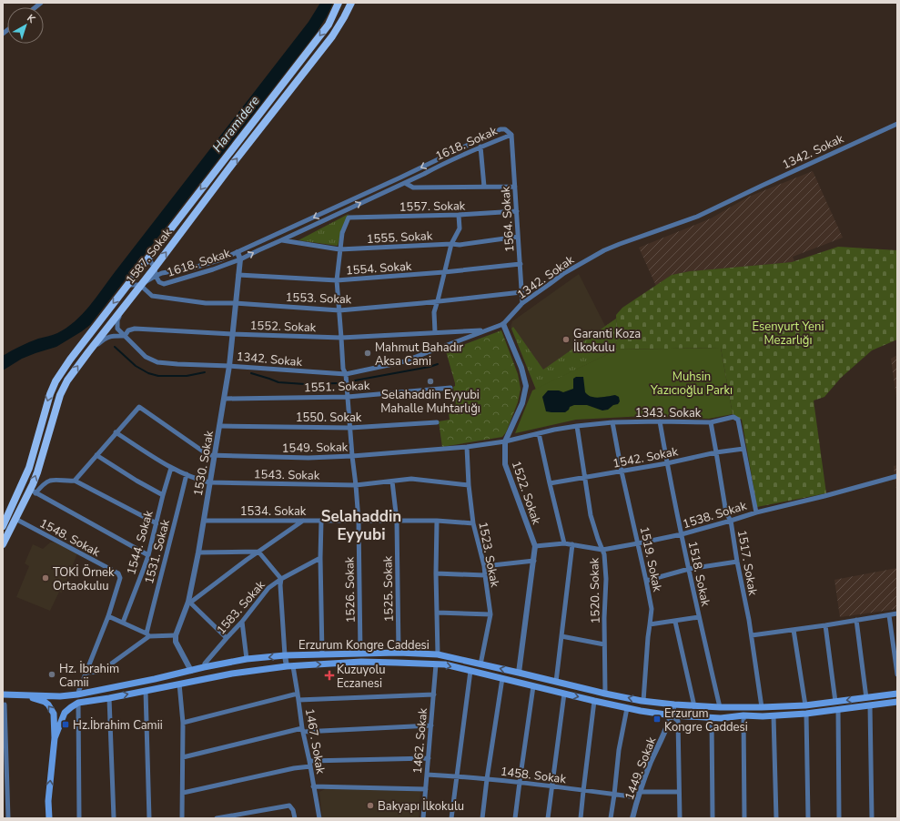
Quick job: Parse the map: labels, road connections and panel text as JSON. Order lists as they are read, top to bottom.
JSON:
{
  "streets": {
    "main road": ["1587. Sokak", "Erzurum Kongre Caddesi"],
    "street": [
      "1618. Sokak",
      "1342. Sokak",
      "1557. Sokak",
      "1564. Sokak",
      "1555. Sokak",
      "1554. Sokak",
      "1553. Sokak",
      "1552. Sokak",
      "1551. Sokak",
      "1343. Sokak",
      "1550. Sokak",
      "1549. Sokak",
      "1542. Sokak",
      "1530. Sokak",
      "1543. Sokak",
      "1522. Sokak",
      "1534. Sokak",
      "1538. Sokak",
      "1548. Sokak",
      "1544. Sokak",
      "1531. Sokak",
      "1523. Sokak",
      "1519. Sokak",
      "1517. Sokak",
      "1518. Sokak",
      "1525. Sokak",
      "1526. Sokak",
      "1520. Sokak",
      "1583. Sokak",
      "1467. Sokak",
      "1462. Sokak",
      "1449. Sokak",
      "1458. Sokak"
    ]
  },
  "crossings": [
    ["1618. Sokak", "1564. Sokak"],
    ["1618. Sokak", "1555. Sokak"],
    ["1618. Sokak", "1587. Sokak"],
    ["1618. Sokak", "1553. Sokak"],
    ["1618. Sokak", "1530. Sokak"],
    ["1342. Sokak", "1564. Sokak"],
    ["1342. Sokak", "1587. Sokak"],
    ["1342. Sokak", "1552. Sokak"],
    ["1342. Sokak", "1530. Sokak"],
    ["1342. Sokak", "1522. Sokak"],
    ["1342. Sokak", "1526. Sokak"],
    ["1557. Sokak", "1564. Sokak"],
    ["1557. Sokak", "1526. Sokak"],
    ["1564. Sokak", "1555. Sokak"],
    ["1564. Sokak", "1554. Sokak"],
    ["1564. Sokak", "1553. Sokak"],
    ["1555. Sokak", "1526. Sokak"],
    ["1587. Sokak", "1553. Sokak"],
    ["1587. Sokak", "1552. Sokak"],
    ["1587. Sokak", "1548. Sokak"],
    ["1554. Sokak", "1530. Sokak"],
    ["1554. Sokak", "1526. Sokak"],
    ["1553. Sokak", "1530. Sokak"],
    ["1553. Sokak", "1526. Sokak"],
    ["1552. Sokak", "1530. Sokak"],
    ["1552. Sokak", "1526. Sokak"],
    ["1551. Sokak", "1530. Sokak"],
    ["1551. Sokak", "1526. Sokak"],
    ["1343. Sokak", "1549. Sokak"],
    ["1343. Sokak", "1542. Sokak"],
    ["1343. Sokak", "1522. Sokak"],
    ["1343. Sokak", "1538. Sokak"],
    ["1343. Sokak", "1519. Sokak"],
    ["1343. Sokak", "1517. Sokak"],
    ["1343. Sokak", "1518. Sokak"],
    ["1343. Sokak", "1520. Sokak"],
    ["1550. Sokak", "1530. Sokak"],
    ["1550. Sokak", "1526. Sokak"],
    ["1549. Sokak", "1530. Sokak"],
    ["1549. Sokak", "1543. Sokak"],
    ["1549. Sokak", "1522. Sokak"],
    ["1549. Sokak", "1523. Sokak"],
    ["1549. Sokak", "1526. Sokak"],
    ["1542. Sokak", "1519. Sokak"],
    ["1542. Sokak", "1517. Sokak"],
    ["1542. Sokak", "1518. Sokak"],
    ["1542. Sokak", "1520. Sokak"],
    ["1530. Sokak", "1543. Sokak"],
    ["1530. Sokak", "1534. Sokak"],
    ["1543. Sokak", "1544. Sokak"],
    ["1543. Sokak", "1531. Sokak"],
    ["1543. Sokak", "1523. Sokak"],
    ["1543. Sokak", "1525. Sokak"],
    ["1543. Sokak", "1526. Sokak"],
    ["1522. Sokak", "1538. Sokak"],
    ["1522. Sokak", "Erzurum Kongre Caddesi"],
    ["1534. Sokak", "1523. Sokak"],
    ["1534. Sokak", "1525. Sokak"],
    ["1534. Sokak", "1526. Sokak"],
    ["1538. Sokak", "1519. Sokak"],
    ["1538. Sokak", "1517. Sokak"],
    ["1538. Sokak", "1518. Sokak"],
    ["1538. Sokak", "1520. Sokak"],
    ["1548. Sokak", "Erzurum Kongre Caddesi"],
    ["1523. Sokak", "Erzurum Kongre Caddesi"],
    ["1519. Sokak", "Erzurum Kongre Caddesi"],
    ["1517. Sokak", "Erzurum Kongre Caddesi"],
    ["1518. Sokak", "Erzurum Kongre Caddesi"],
    ["1525. Sokak", "Erzurum Kongre Caddesi"],
    ["1526. Sokak", "Erzurum Kongre Caddesi"],
    ["1520. Sokak", "Erzurum Kongre Caddesi"],
    ["1583. Sokak", "Erzurum Kongre Caddesi"],
    ["Erzurum Kongre Caddesi", "1467. Sokak"],
    ["Erzurum Kongre Caddesi", "1462. Sokak"],
    ["Erzurum Kongre Caddesi", "1449. Sokak"],
    ["1462. Sokak", "1458. Sokak"],
    ["1449. Sokak", "1458. Sokak"]
  ],
  "districts": ["Selahaddin Eyyubi"],
  "water": ["Haramidere"],
  "parks": ["Esenyurt Yeni Mezarlığı", "Muhsin Yazıcıoğlu Parkı"],
  "places": {
    "other": [
      "Garanti Koza İlkokulu",
      "Mahmut Bahadır Aksa Cami",
      "Selahaddin Eyyubi Mahalle Muhtarlığı",
      "TOKİ Örnek Ortaokulıu",
      "Hz. İbrahim Camii",
      "Bakyapı İlkokulu"
    ],
    "health": ["Kuzuyolu Eczanesi"],
    "transit": ["Erzurum Kongre Caddesi", "Hz.İbrahim Camii"]
  },
  "north": "top right"
}
